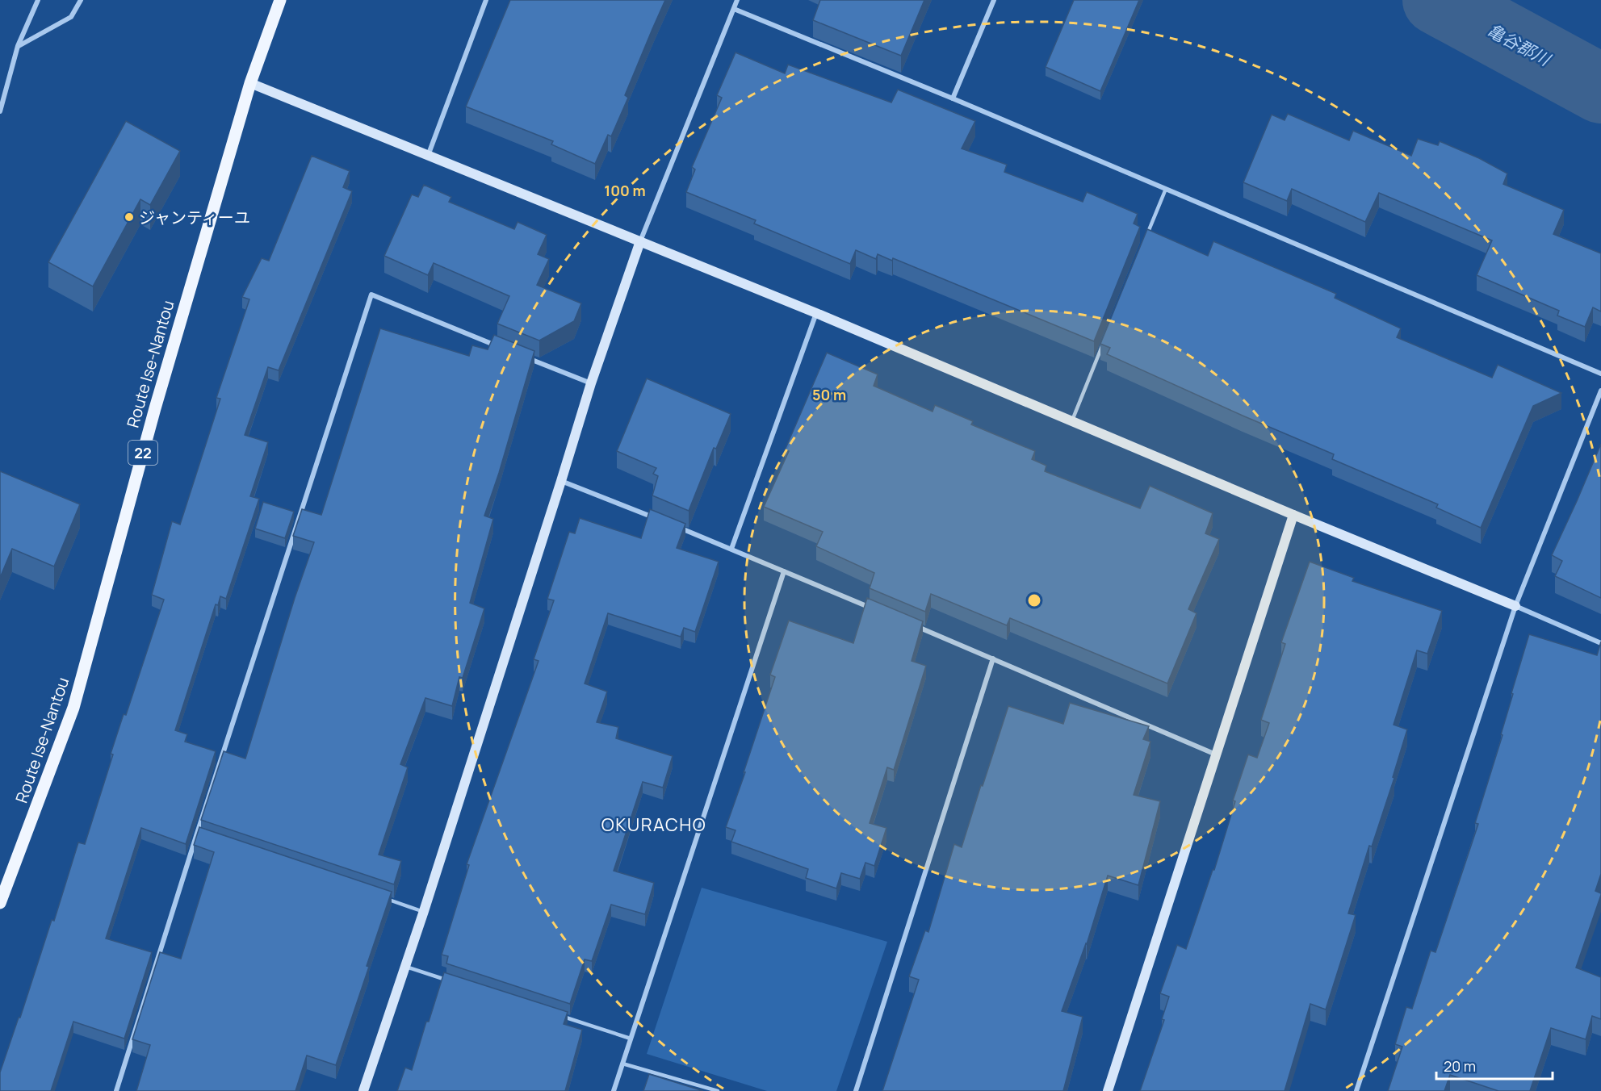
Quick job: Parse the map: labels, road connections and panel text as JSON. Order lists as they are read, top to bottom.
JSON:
{
  "streets": {
    "main road": ["Route Ise-Nantou", "22"]
  },
  "districts": ["OKURACHO"],
  "water": ["亀谷郡川"],
  "places": ["ジャンティーユ"],
  "scale_bar": "20 m",
  "rings": ["100 m", "50 m"]
}
